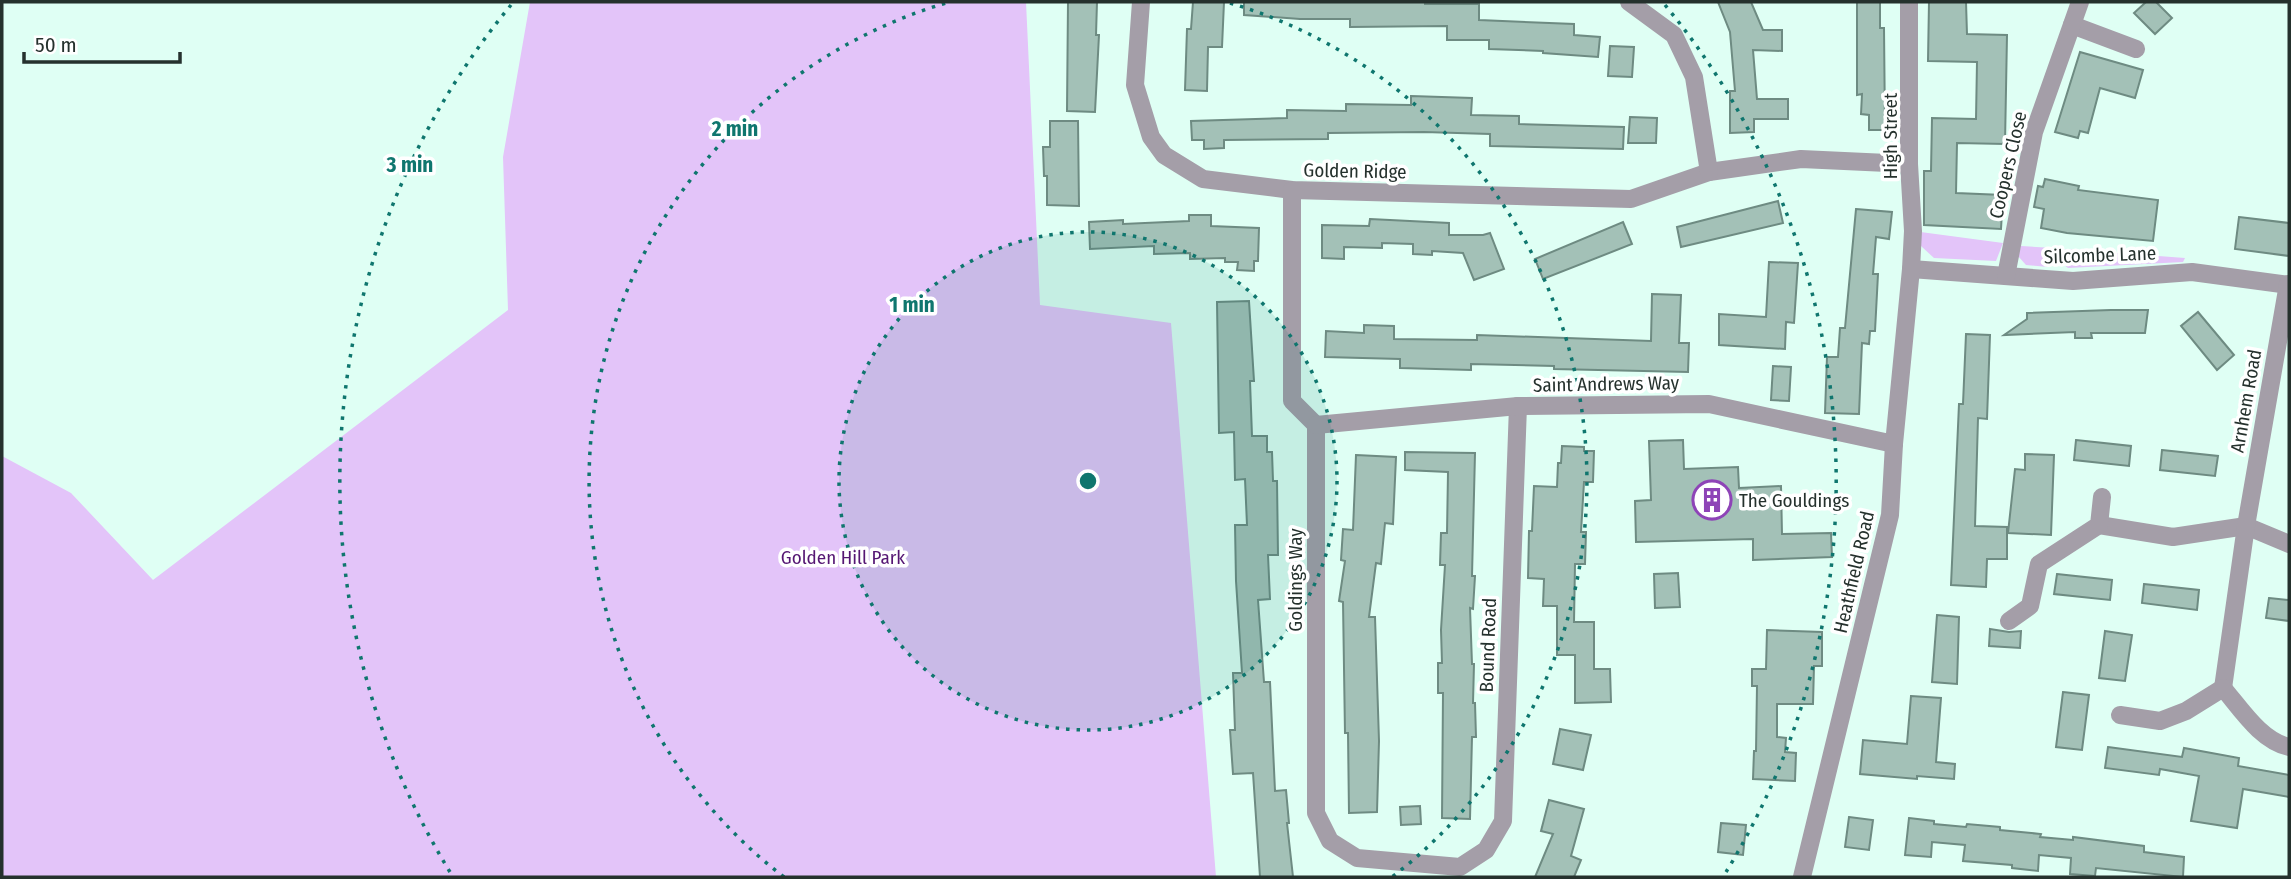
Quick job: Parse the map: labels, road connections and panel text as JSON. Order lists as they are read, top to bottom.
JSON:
{
  "streets": {
    "street": [
      "High Street",
      "Coopers Close",
      "Golden Ridge",
      "Silcombe Lane",
      "Saint Andrews Way",
      "Arnhem Road",
      "Heathfield Road",
      "Goldings Way",
      "Bound Road"
    ]
  },
  "crossings": [
    ["High Street", "Golden Ridge"],
    ["High Street", "Silcombe Lane"],
    ["High Street", "Heathfield Road"],
    ["Coopers Close", "Silcombe Lane"],
    ["Silcombe Lane", "Arnhem Road"],
    ["Silcombe Lane", "Heathfield Road"],
    ["Saint Andrews Way", "Heathfield Road"],
    ["Saint Andrews Way", "Goldings Way"],
    ["Saint Andrews Way", "Bound Road"],
    ["Goldings Way", "Bound Road"]
  ],
  "parks": ["Golden Hill Park"],
  "places": {
    "building": ["The Gouldings"]
  },
  "scale_bar": "50 m",
  "rings": ["2 min", "3 min", "1 min"]
}
